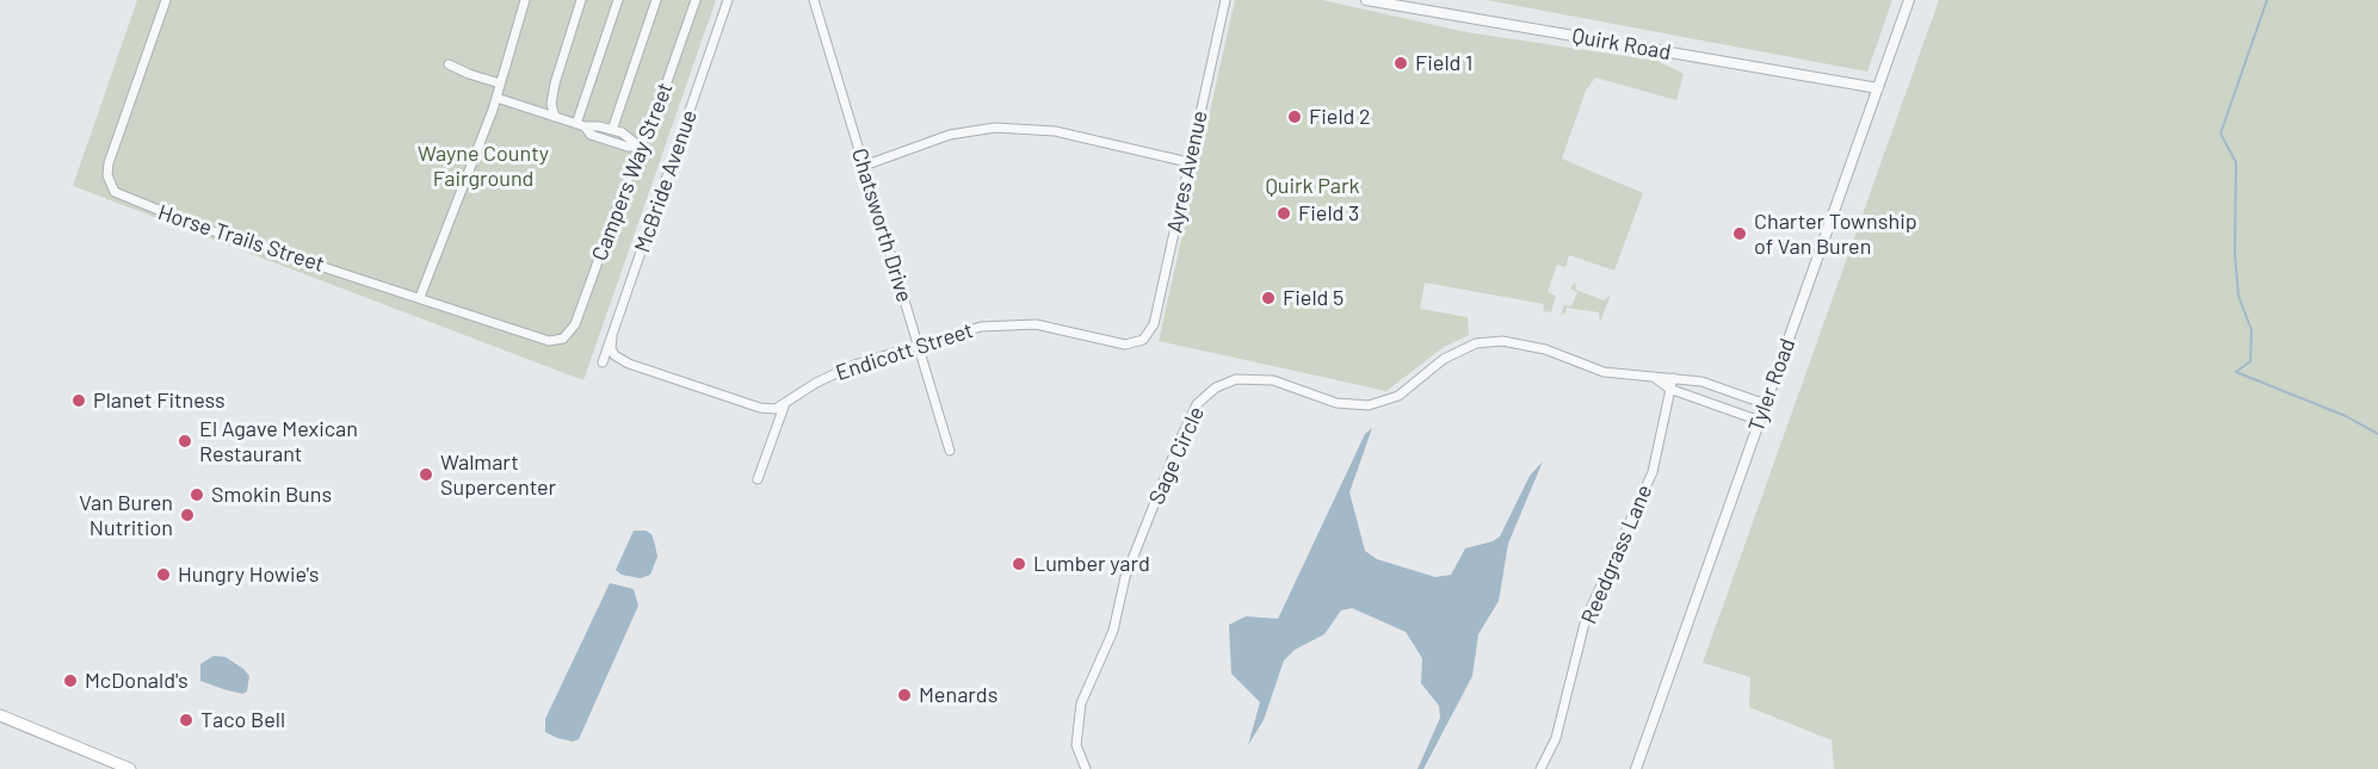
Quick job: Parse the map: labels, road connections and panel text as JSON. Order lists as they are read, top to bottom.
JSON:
{
  "streets": {
    "street": [
      "Quirk Road",
      "Campers Way Street",
      "Ayres Avenue",
      "McBride Avenue",
      "Chatsworth Drive",
      "Horse Trails Street",
      "Endicott Street",
      "Tyler Road",
      "Sage Circle",
      "Reedgrass Lane"
    ]
  },
  "crossings": [
    ["Quirk Road", "Tyler Road"],
    ["Campers Way Street", "Horse Trails Street"],
    ["Ayres Avenue", "Endicott Street"],
    ["Chatsworth Drive", "Endicott Street"],
    ["Tyler Road", "Sage Circle"],
    ["Sage Circle", "Reedgrass Lane"]
  ],
  "parks": ["Wayne County Fairground", "Quirk Park"],
  "places": [
    "Field 1",
    "Field 2",
    "Field 3",
    "Charter Township of Van Buren",
    "Field 5",
    "Planet Fitness",
    "El Agave Mexican Restaurant",
    "Walmart Supercenter",
    "Smokin Buns",
    "Van Buren Nutrition",
    "Lumber yard",
    "Hungry Howie's",
    "McDonald's",
    "Menards",
    "Taco Bell"
  ]
}
